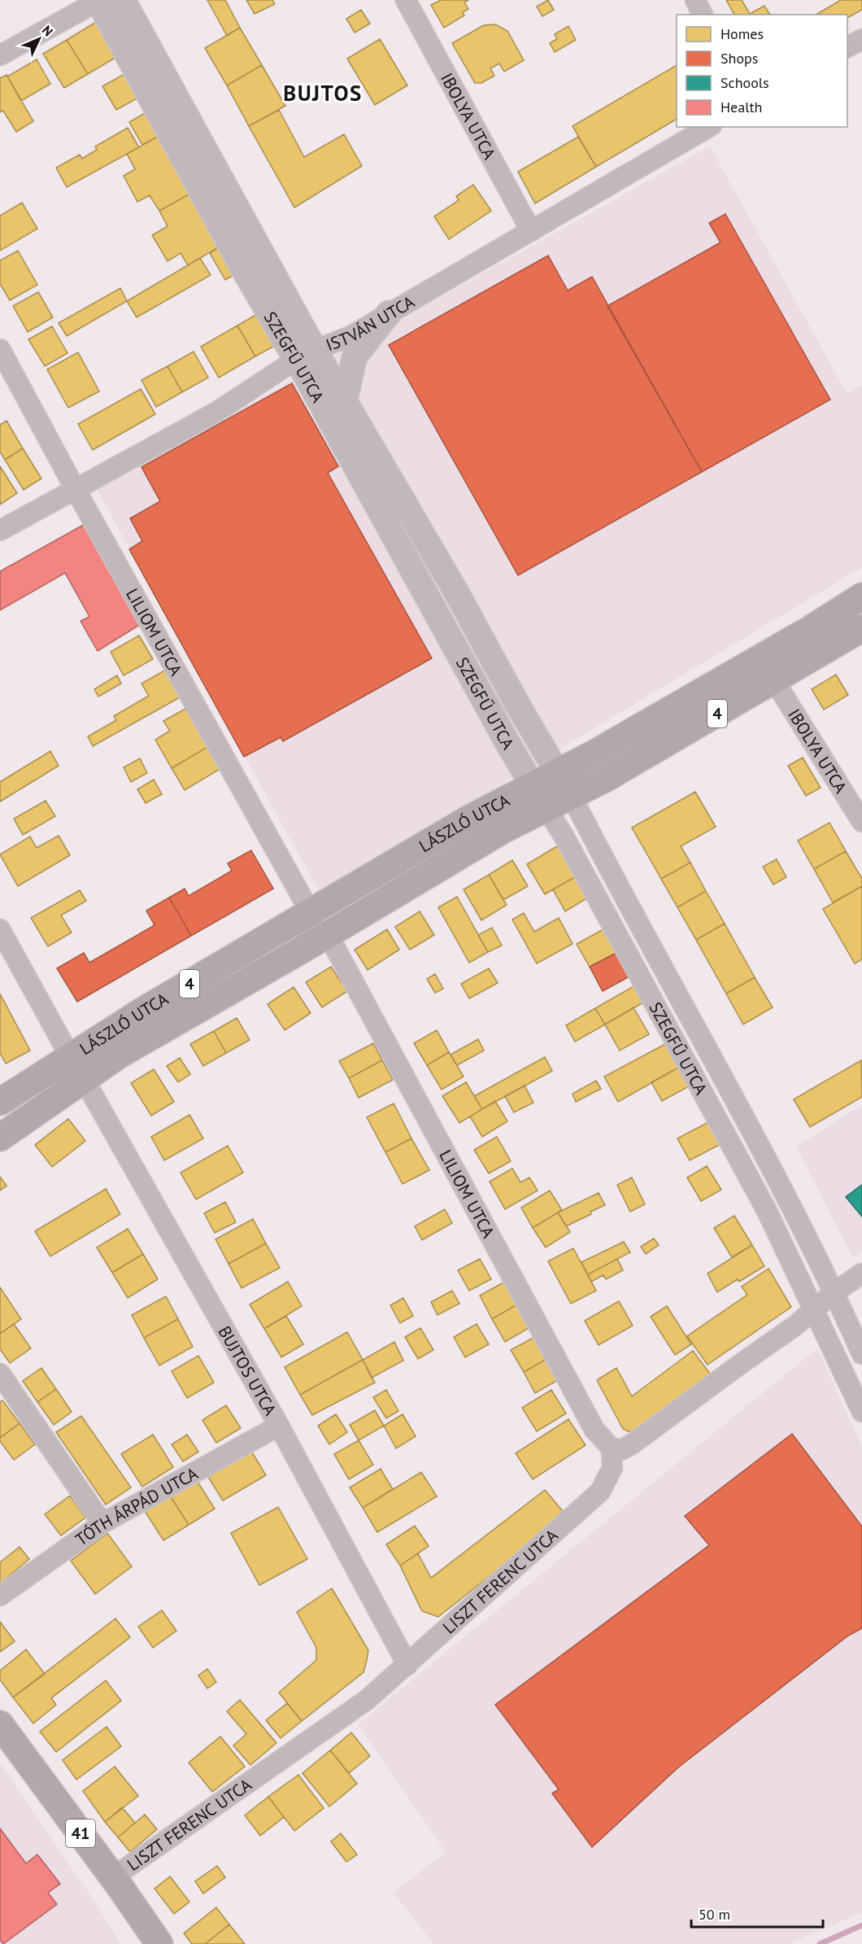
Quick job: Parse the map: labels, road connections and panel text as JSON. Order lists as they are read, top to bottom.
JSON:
{
  "streets": {
    "main road": ["4", "LÁSZLÓ UTCA", "41"],
    "street": [
      "IBOLYA UTCA",
      "ISTVÁN UTCA",
      "SZEGFŰ UTCA",
      "LILIOM UTCA",
      "BUJTOS UTCA",
      "TÓTH ÁRPÁD UTCA",
      "LISZT FERENC UTCA"
    ]
  },
  "crossings": [
    ["IBOLYA UTCA", "ISTVÁN UTCA"],
    ["IBOLYA UTCA", "LÁSZLÓ UTCA"],
    ["ISTVÁN UTCA", "SZEGFŰ UTCA"],
    ["ISTVÁN UTCA", "LILIOM UTCA"],
    ["SZEGFŰ UTCA", "LÁSZLÓ UTCA"],
    ["LILIOM UTCA", "LÁSZLÓ UTCA"],
    ["LILIOM UTCA", "LISZT FERENC UTCA"],
    ["4", "LÁSZLÓ UTCA"],
    ["4", "BUJTOS UTCA"],
    ["LÁSZLÓ UTCA", "BUJTOS UTCA"],
    ["BUJTOS UTCA", "TÓTH ÁRPÁD UTCA"],
    ["BUJTOS UTCA", "LISZT FERENC UTCA"],
    ["LISZT FERENC UTCA", "41"]
  ],
  "districts": ["BUJTOS"],
  "legend": [
    "Homes",
    "Shops",
    "Schools",
    "Health"
  ],
  "scale_bar": "50 m",
  "north": "top right"
}
